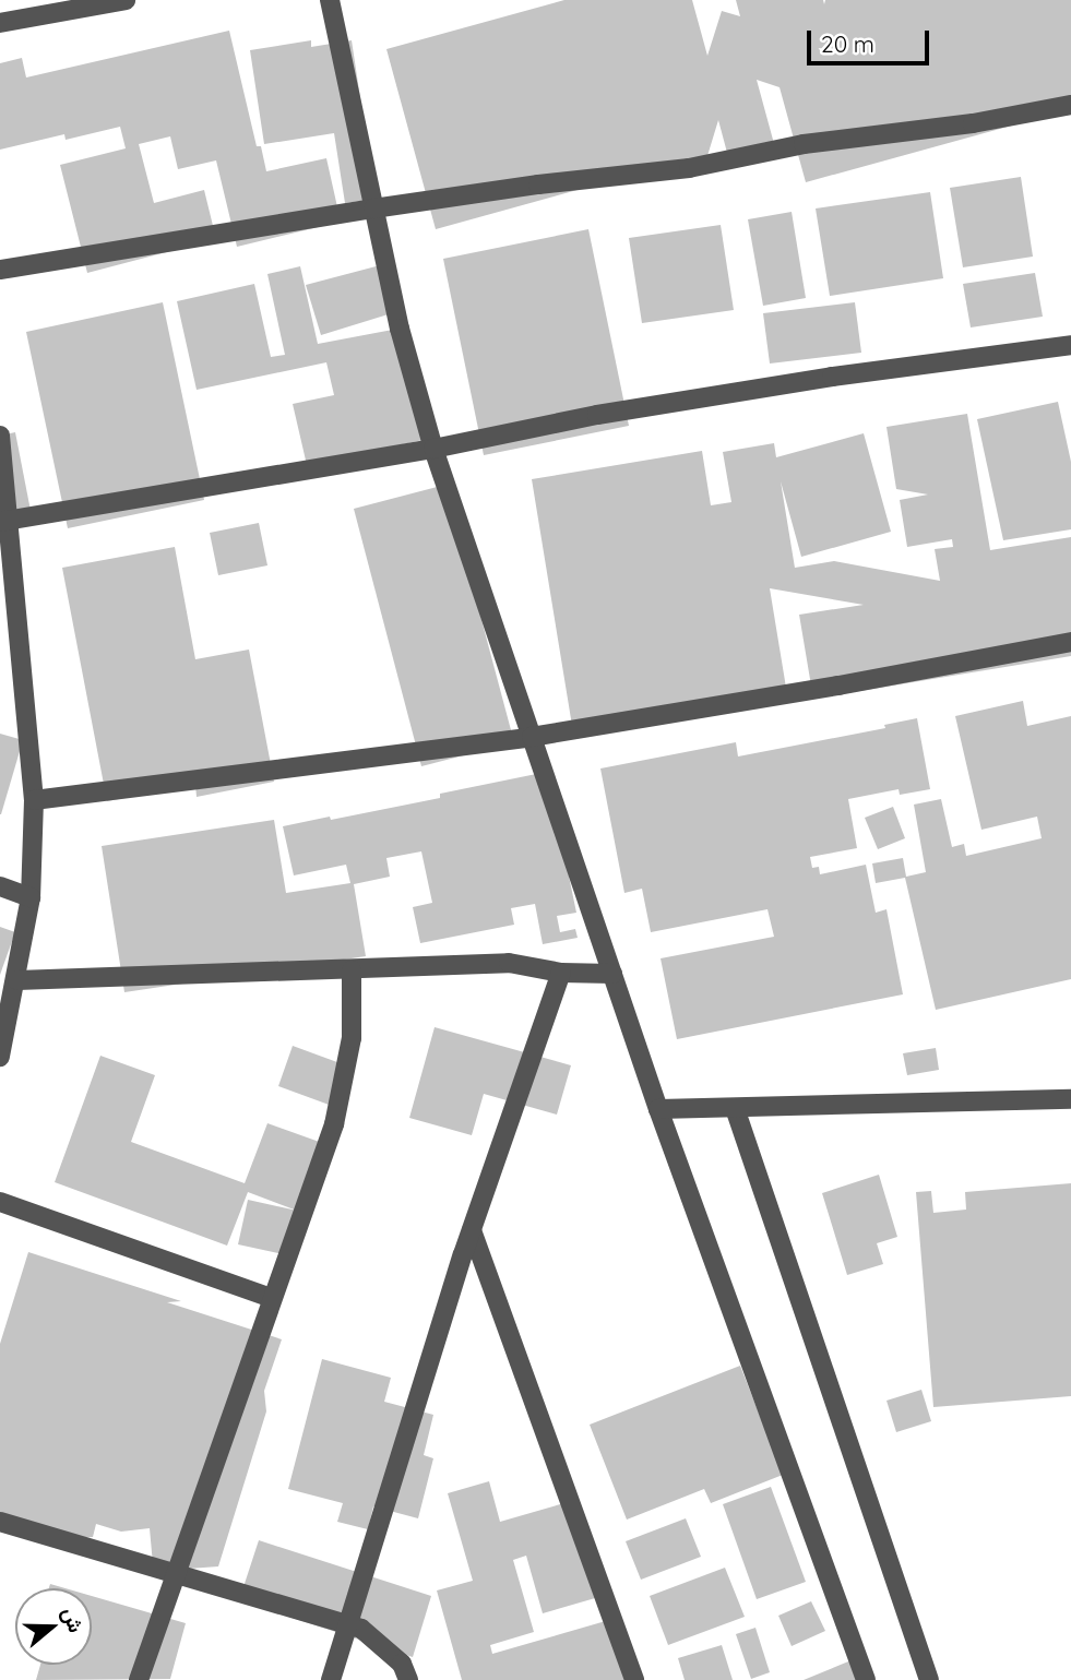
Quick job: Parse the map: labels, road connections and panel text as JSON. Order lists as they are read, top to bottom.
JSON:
{
  "scale_bar": "20 m",
  "north": "right"
}
